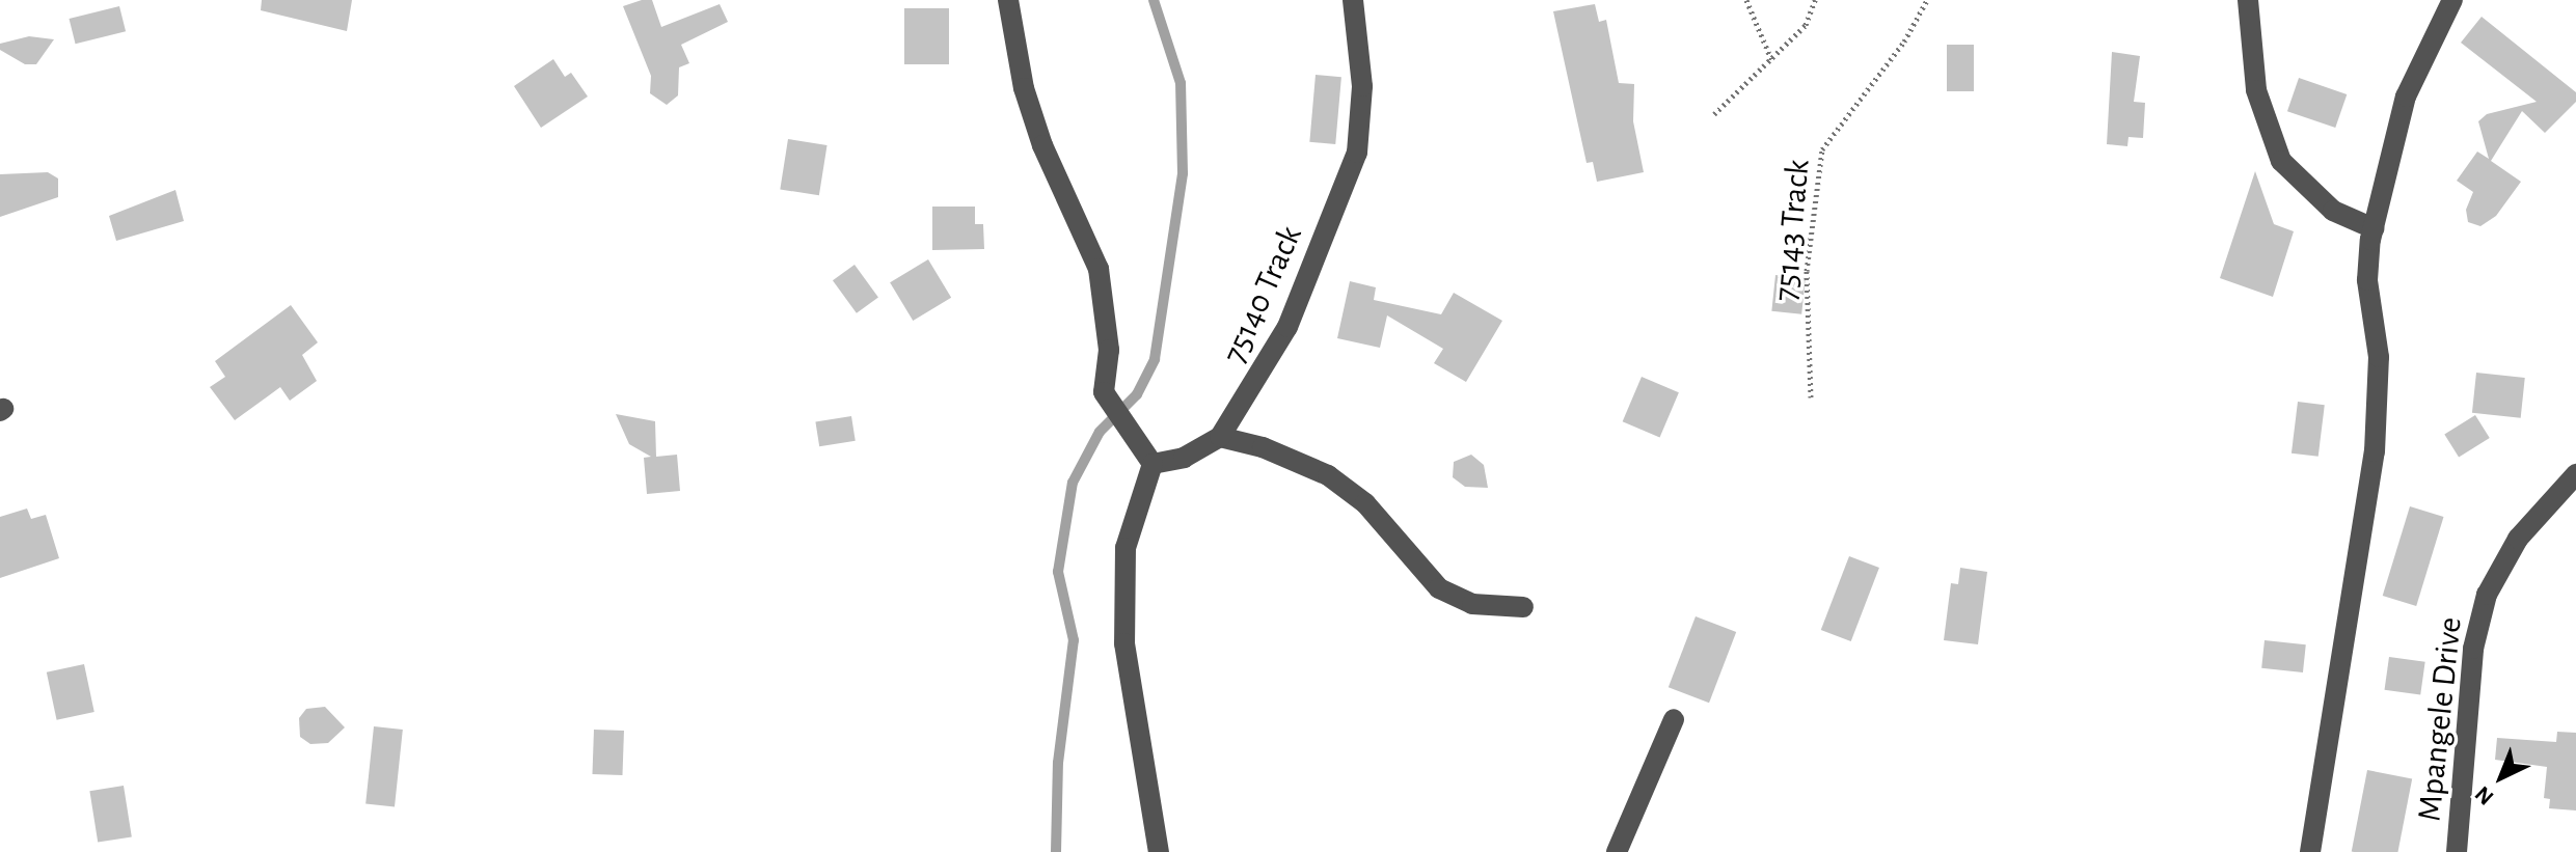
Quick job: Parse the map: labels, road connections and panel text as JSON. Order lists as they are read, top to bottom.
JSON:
{
  "streets": {
    "street": ["75140 Track", "Mpangele Drive"],
    "path": ["75143 Track"]
  },
  "north": "bottom left"
}
